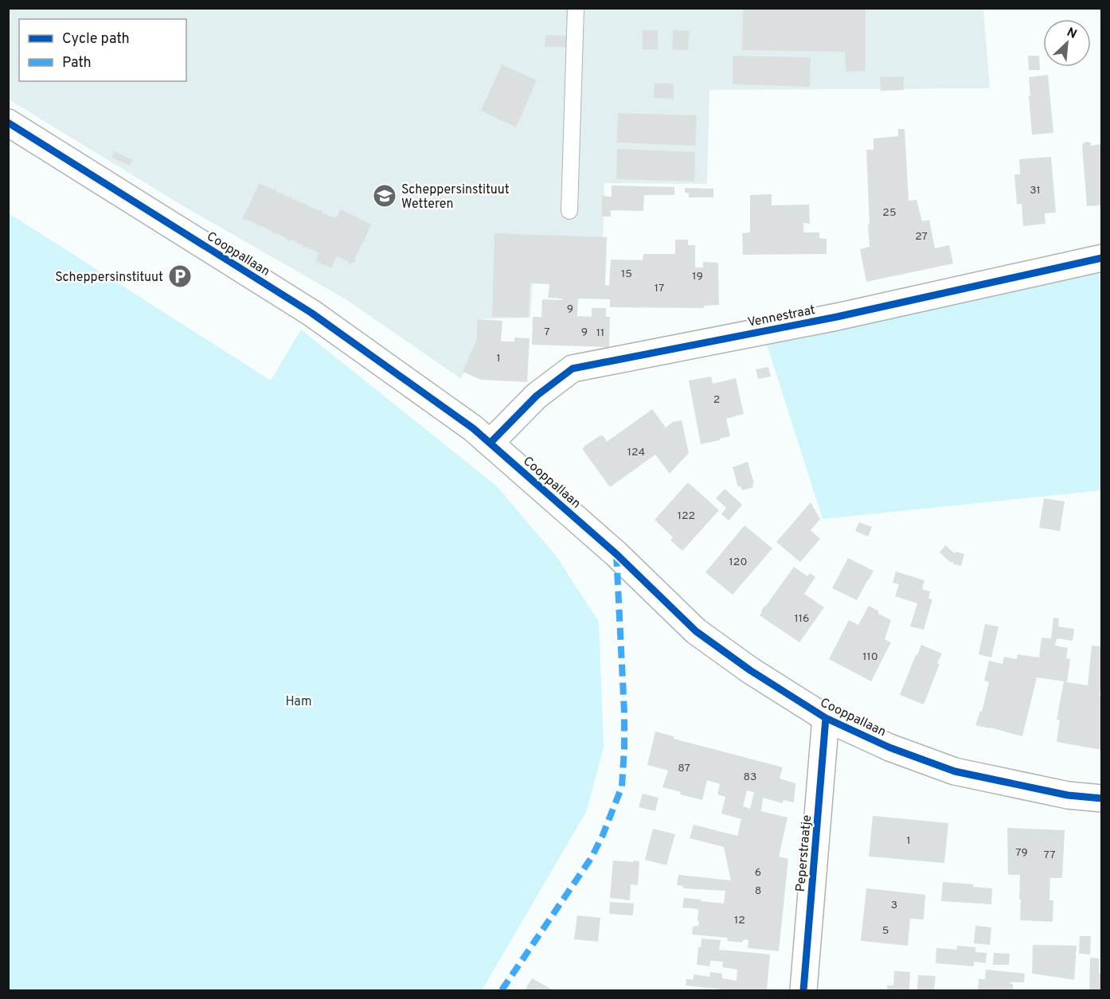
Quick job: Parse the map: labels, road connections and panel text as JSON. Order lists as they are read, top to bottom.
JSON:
{
  "streets": {
    "street": ["Cooppallaan", "Vennestraat", "Peperstraatje"]
  },
  "crossings": [
    ["Cooppallaan", "Vennestraat"],
    ["Cooppallaan", "Peperstraatje"]
  ],
  "parks": ["Ham"],
  "places": {
    "school or university": ["Scheppersinstituut Wetteren"],
    "parking": ["Scheppersinstituut"]
  },
  "house_numbers": [
    "31",
    "25",
    "27",
    "15",
    "19",
    "17",
    "9",
    "7",
    "9",
    "11",
    "1",
    "2",
    "124",
    "122",
    "120",
    "116",
    "110",
    "87",
    "83",
    "1",
    "79",
    "77",
    "6",
    "8",
    "3",
    "12",
    "5"
  ],
  "legend": ["Cycle path", "Path"],
  "north": "top right"
}
